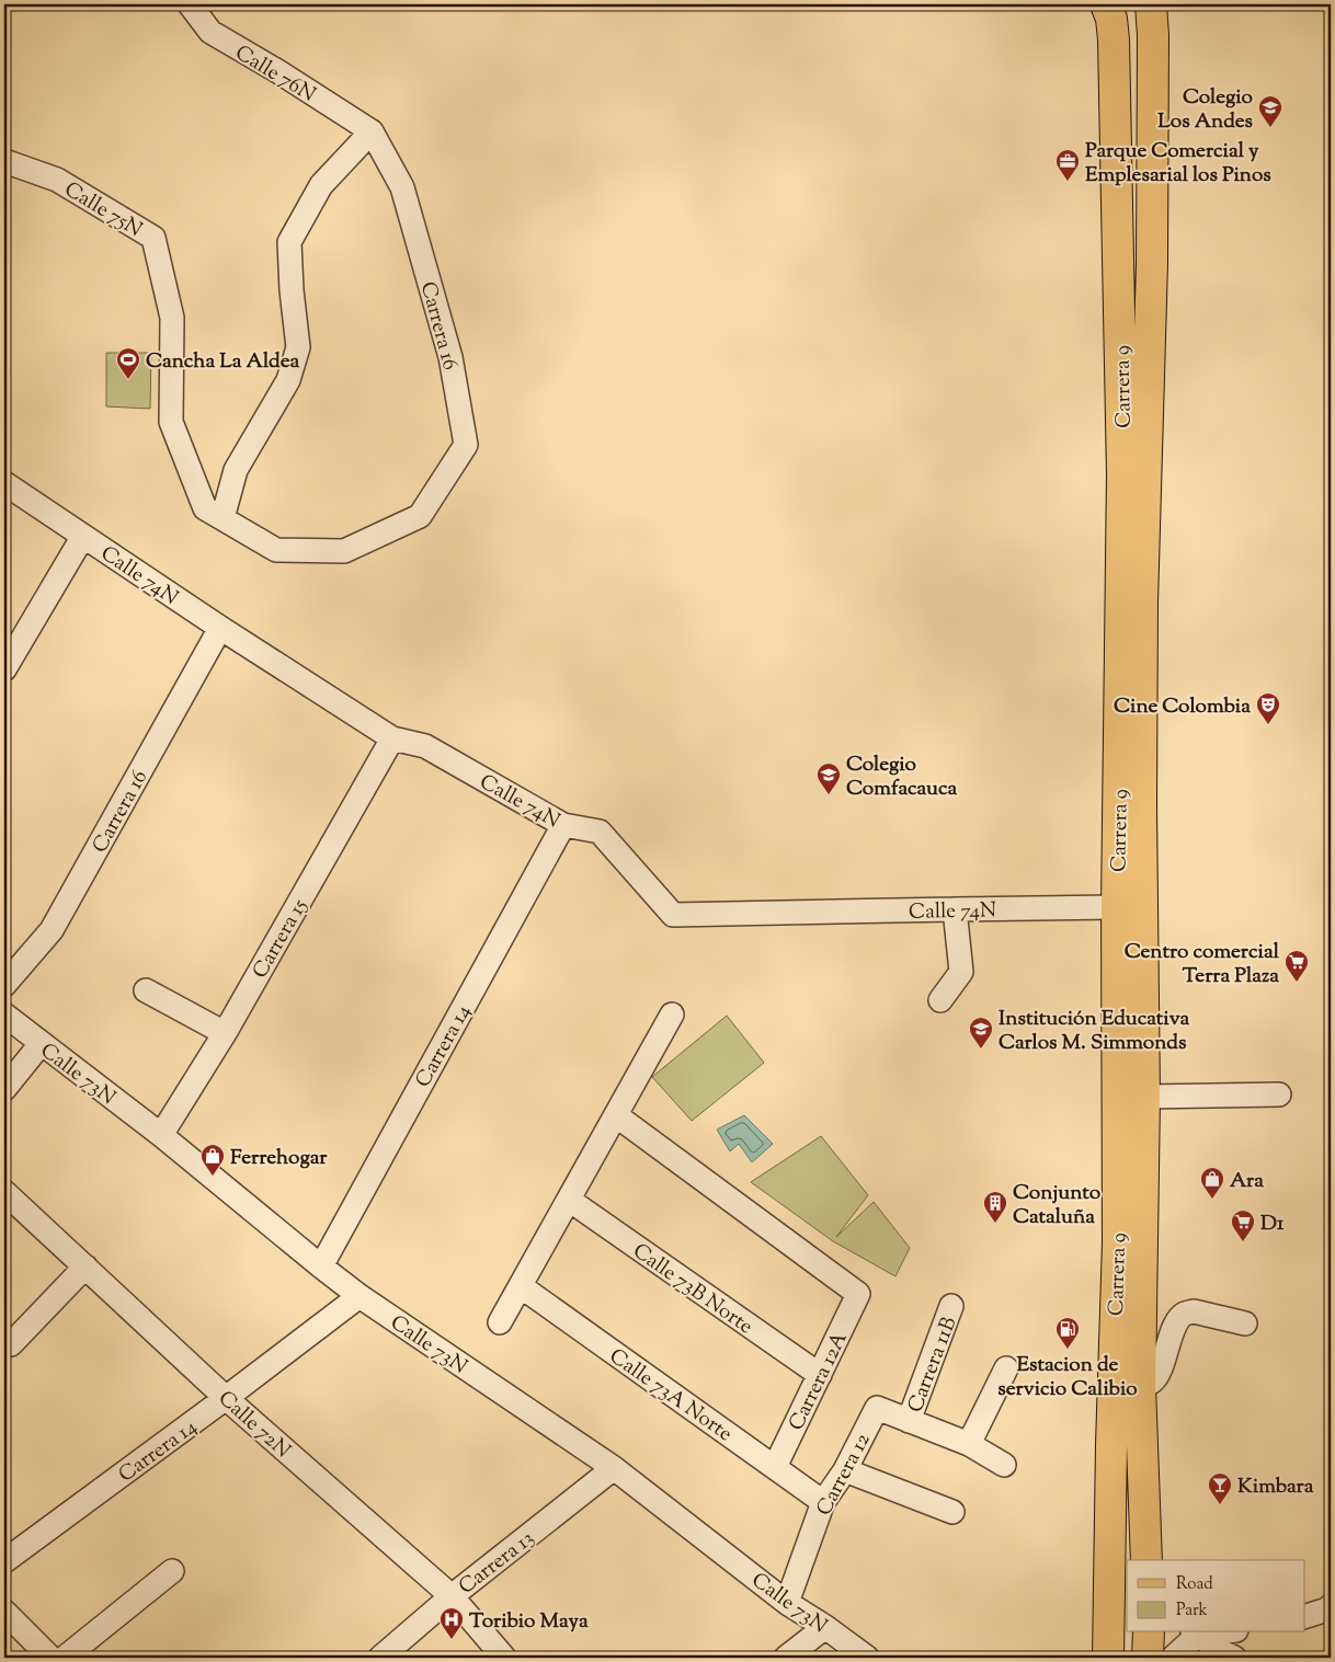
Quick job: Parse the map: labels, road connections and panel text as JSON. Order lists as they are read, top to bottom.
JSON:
{
  "streets": {
    "main road": ["Carrera 9"],
    "street": [
      "Calle 76N",
      "Calle 75N",
      "Carrera 16",
      "Calle 74N",
      "Carrera 15",
      "Carrera 14",
      "Calle 73N",
      "Calle 73B Norte",
      "Carrera 11B",
      "Carrera 12A",
      "Calle 73A Norte",
      "Calle 72N",
      "Carrera 12",
      "Carrera 13"
    ]
  },
  "crossings": [
    ["Calle 76N", "Carrera 16"],
    ["Calle 75N", "Carrera 16"],
    ["Carrera 16", "Calle 74N"],
    ["Carrera 9", "Calle 74N"],
    ["Calle 74N", "Carrera 15"],
    ["Calle 74N", "Carrera 14"],
    ["Carrera 15", "Calle 73N"],
    ["Carrera 14", "Calle 73N"],
    ["Carrera 14", "Calle 72N"],
    ["Calle 73N", "Carrera 12"],
    ["Calle 73N", "Carrera 13"],
    ["Calle 73B Norte", "Carrera 12A"],
    ["Carrera 11B", "Carrera 12"],
    ["Carrera 12A", "Calle 73A Norte"],
    ["Calle 73A Norte", "Carrera 12"],
    ["Calle 72N", "Carrera 13"]
  ],
  "places": {
    "school or university": ["Colegio Los Andes", "Colegio Comfacauca", "Institución Educativa Carlos M. Simmonds"],
    "office": ["Parque Comercial y Emplesarial los Pinos"],
    "sports": ["Cancha La Aldea"],
    "theatre": ["Cine Colombia"],
    "supermarket": ["Centro comercial Terra Plaza", "D1"],
    "shop": ["Ferrehogar", "Ara"],
    "building": ["Conjunto Cataluña"],
    "fuel station": ["Estacion de servicio Calibio"],
    "bar": ["Kimbara"],
    "hospital": ["Toribio Maya"]
  },
  "legend": ["Road", "Park"]
}
